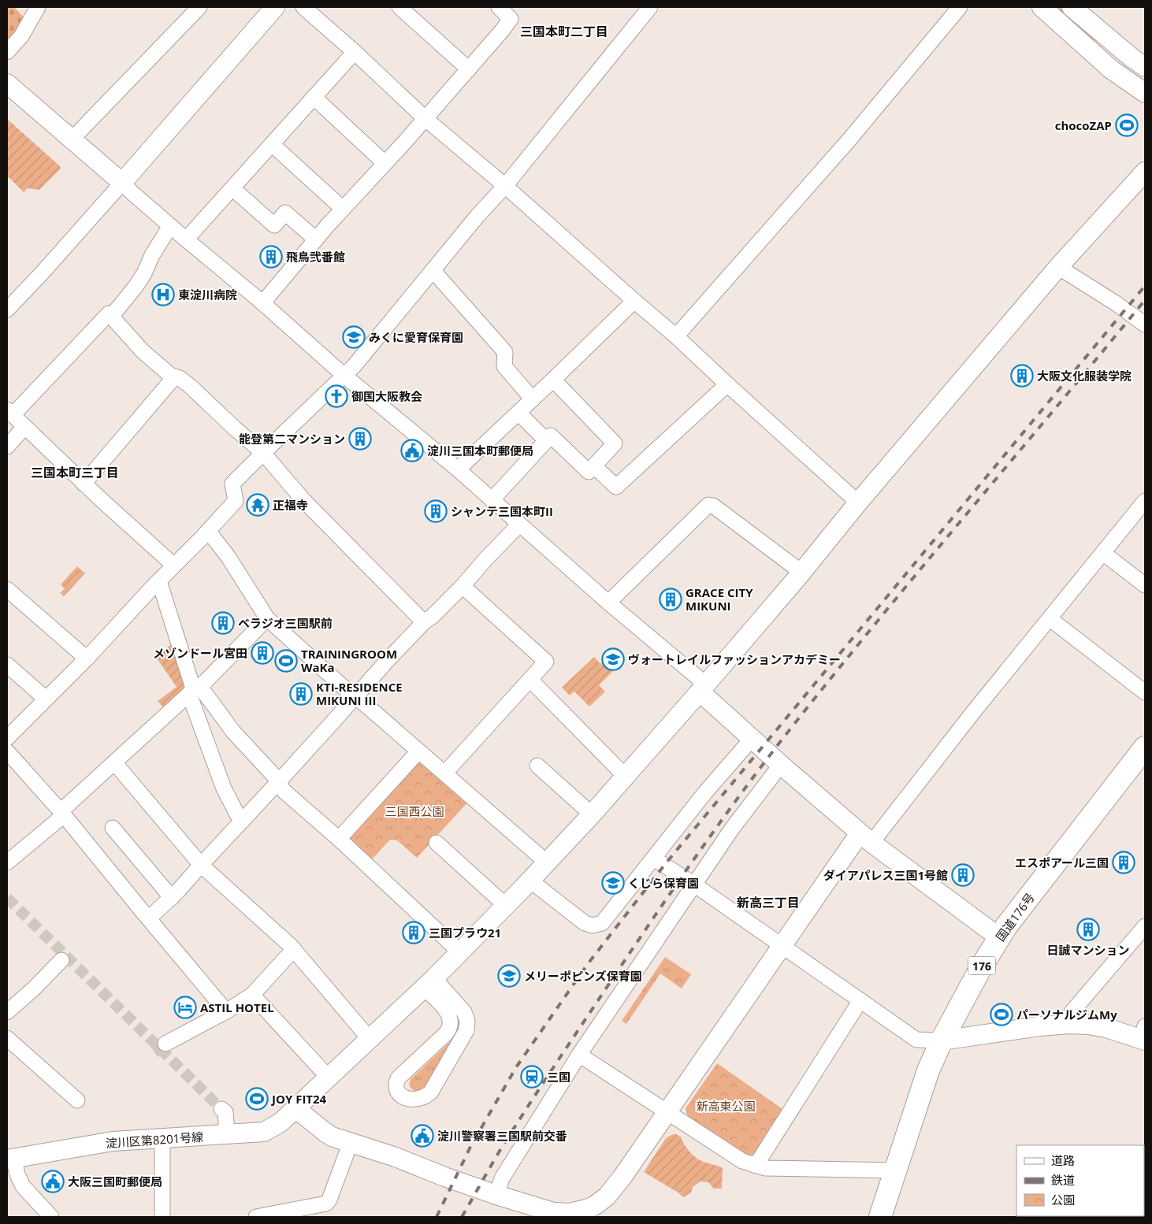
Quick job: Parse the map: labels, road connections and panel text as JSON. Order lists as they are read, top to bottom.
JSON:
{
  "streets": {
    "highway": ["国道176号", "176"],
    "street": ["淀川区第8201号線"]
  },
  "districts": ["三国本町二丁目", "三国本町三丁目", "新高三丁目"],
  "parks": ["三国西公園", "新高東公園"],
  "places": {
    "sports": [
      "chocoZAP",
      "TRAININGROOM WaKa",
      "パーソナルジムMy",
      "JOY FIT24"
    ],
    "building": [
      "飛鳥弐番館",
      "大阪文化服装学院",
      "能登第二マンション",
      "シャンテ三国本町II",
      "GRACE CITY MIKUNI",
      "ベラジオ三国駅前",
      "メゾンドール宮田",
      "KTI-RESIDENCE MIKUNI III",
      "エスポアール三国",
      "ダイアパレス三国1号館",
      "日誠マンション",
      "三国プラウ21"
    ],
    "hospital": ["東淀川病院"],
    "school or university": [
      "みくに愛育保育園",
      "ヴォートレイルファッションアカデミー",
      "くじら保育園",
      "メリーポピンズ保育園"
    ],
    "church": ["御国大阪教会"],
    "public building": ["淀川三国本町郵便局", "淀川警察署三国駅前交番", "大阪三国町郵便局"],
    "temple": ["正福寺"],
    "hotel": ["ASTIL HOTEL"],
    "station": ["三国"]
  },
  "legend": ["道路", "鉄道", "公園"]
}
